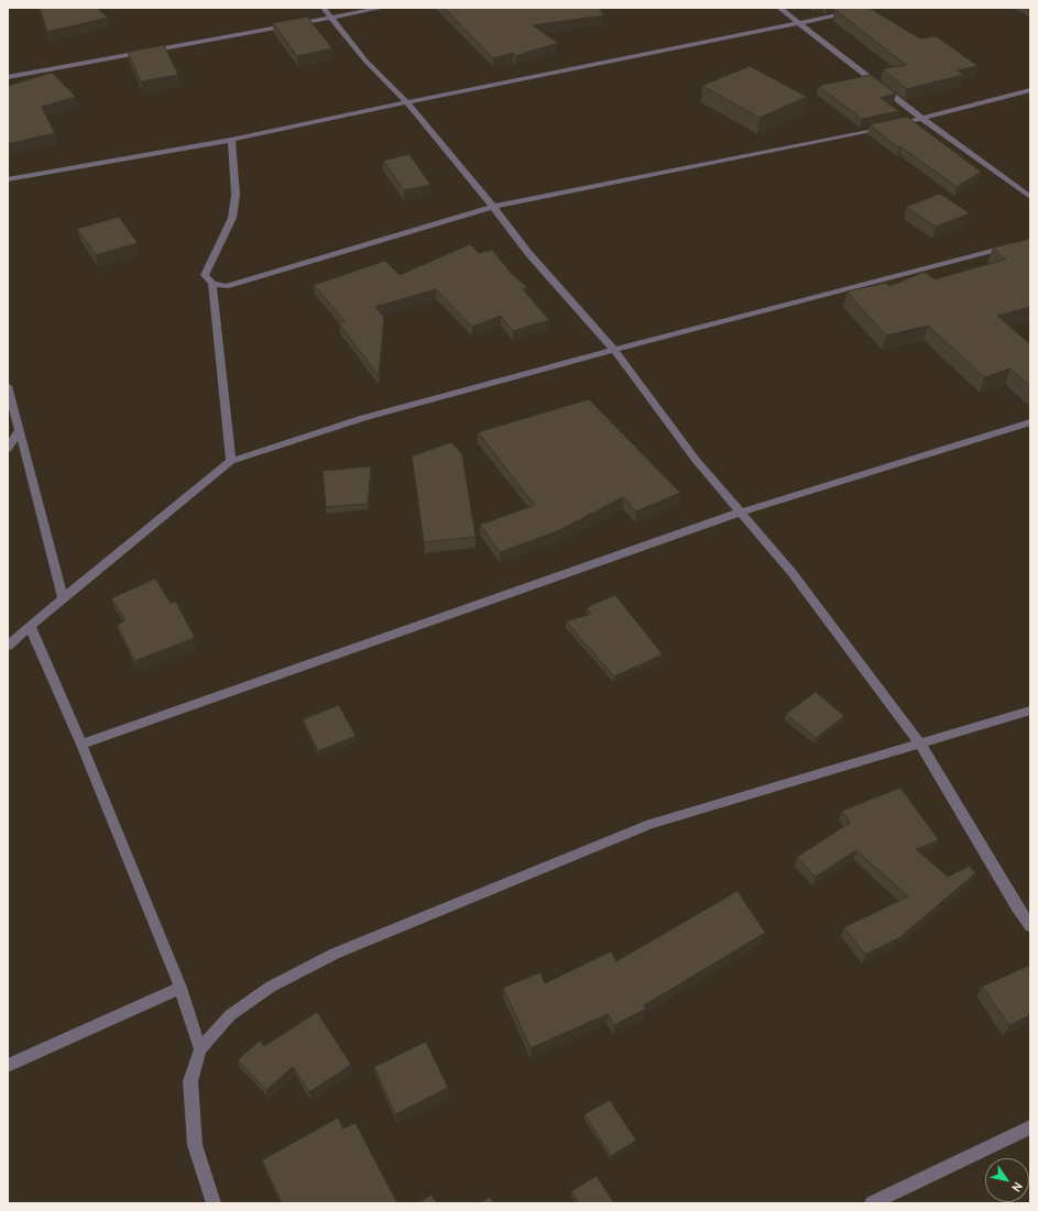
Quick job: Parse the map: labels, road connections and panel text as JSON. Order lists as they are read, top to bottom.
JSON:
{
  "north": "bottom right"
}
